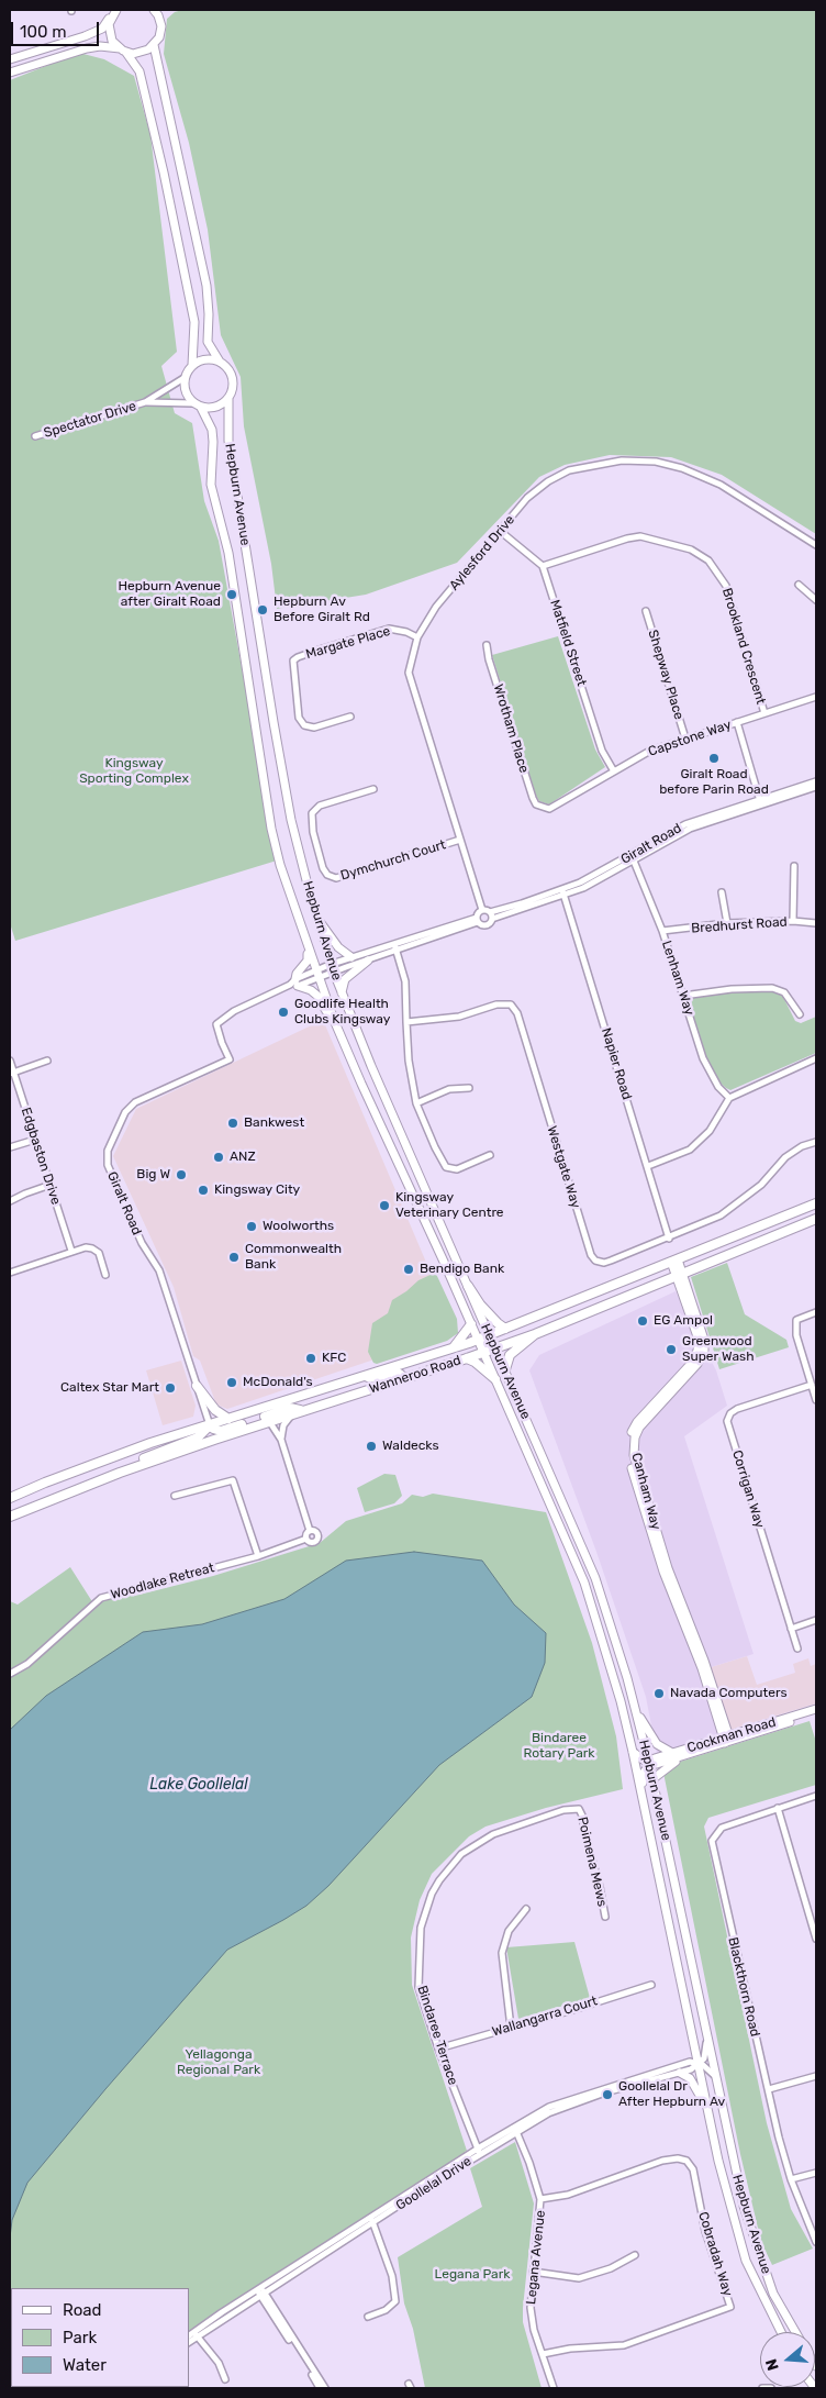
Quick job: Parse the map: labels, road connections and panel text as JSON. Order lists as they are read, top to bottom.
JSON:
{
  "streets": {
    "highway": ["Wanneroo Road"],
    "main road": ["Hepburn Avenue", "Canham Way", "Cockman Road"],
    "street": [
      "Spectator Drive",
      "Aylesford Drive",
      "Margate Place",
      "Matfield Street",
      "Brookland Crescent",
      "Shepway Place",
      "Wrotham Place",
      "Capstone Way",
      "Giralt Road",
      "Dymchurch Court",
      "Bredhurst Road",
      "Lenham Way",
      "Napier Road",
      "Edgbaston Drive",
      "Westgate Way",
      "Corrigan Way",
      "Woodlake Retreat",
      "Poimena Mews",
      "Blackthorn Road",
      "Wallangarra Court",
      "Bindaree Terrace",
      "Goollelal Drive",
      "Cobradah Way",
      "Legana Avenue"
    ]
  },
  "crossings": [
    ["Spectator Drive", "Hepburn Avenue"],
    ["Hepburn Avenue", "Giralt Road"],
    ["Hepburn Avenue", "Wanneroo Road"],
    ["Hepburn Avenue", "Cockman Road"],
    ["Hepburn Avenue", "Goollelal Drive"],
    ["Aylesford Drive", "Margate Place"],
    ["Aylesford Drive", "Giralt Road"],
    ["Aylesford Drive", "Dymchurch Court"],
    ["Matfield Street", "Brookland Crescent"],
    ["Matfield Street", "Capstone Way"],
    ["Brookland Crescent", "Capstone Way"],
    ["Shepway Place", "Capstone Way"],
    ["Wrotham Place", "Capstone Way"],
    ["Giralt Road", "Lenham Way"],
    ["Giralt Road", "Napier Road"],
    ["Giralt Road", "Wanneroo Road"],
    ["Bredhurst Road", "Lenham Way"],
    ["Napier Road", "Westgate Way"],
    ["Wanneroo Road", "Canham Way"],
    ["Canham Way", "Cockman Road"],
    ["Poimena Mews", "Bindaree Terrace"],
    ["Wallangarra Court", "Bindaree Terrace"],
    ["Bindaree Terrace", "Goollelal Drive"],
    ["Goollelal Drive", "Legana Avenue"],
    ["Cobradah Way", "Legana Avenue"]
  ],
  "water": ["Lake Goollelal"],
  "parks": [
    "Kingsway Sporting Complex",
    "Bindaree Rotary Park",
    "Yellagonga Regional Park",
    "Legana Park"
  ],
  "places": [
    "Hepburn Avenue after Giralt Road",
    "Hepburn Av Before Giralt Rd",
    "Giralt Road before Parin Road",
    "Goodlife Health Clubs Kingsway",
    "Bankwest",
    "ANZ",
    "Big W",
    "Kingsway City",
    "Kingsway Veterinary Centre",
    "Woolworths",
    "Commonwealth Bank",
    "Bendigo Bank",
    "EG Ampol",
    "Greenwood Super Wash",
    "KFC",
    "McDonald's",
    "Caltex Star Mart",
    "Waldecks",
    "Navada Computers",
    "Goollelal Dr After Hepburn Av"
  ],
  "legend": ["Road", "Park", "Water"],
  "scale_bar": "100 m",
  "north": "left"
}
